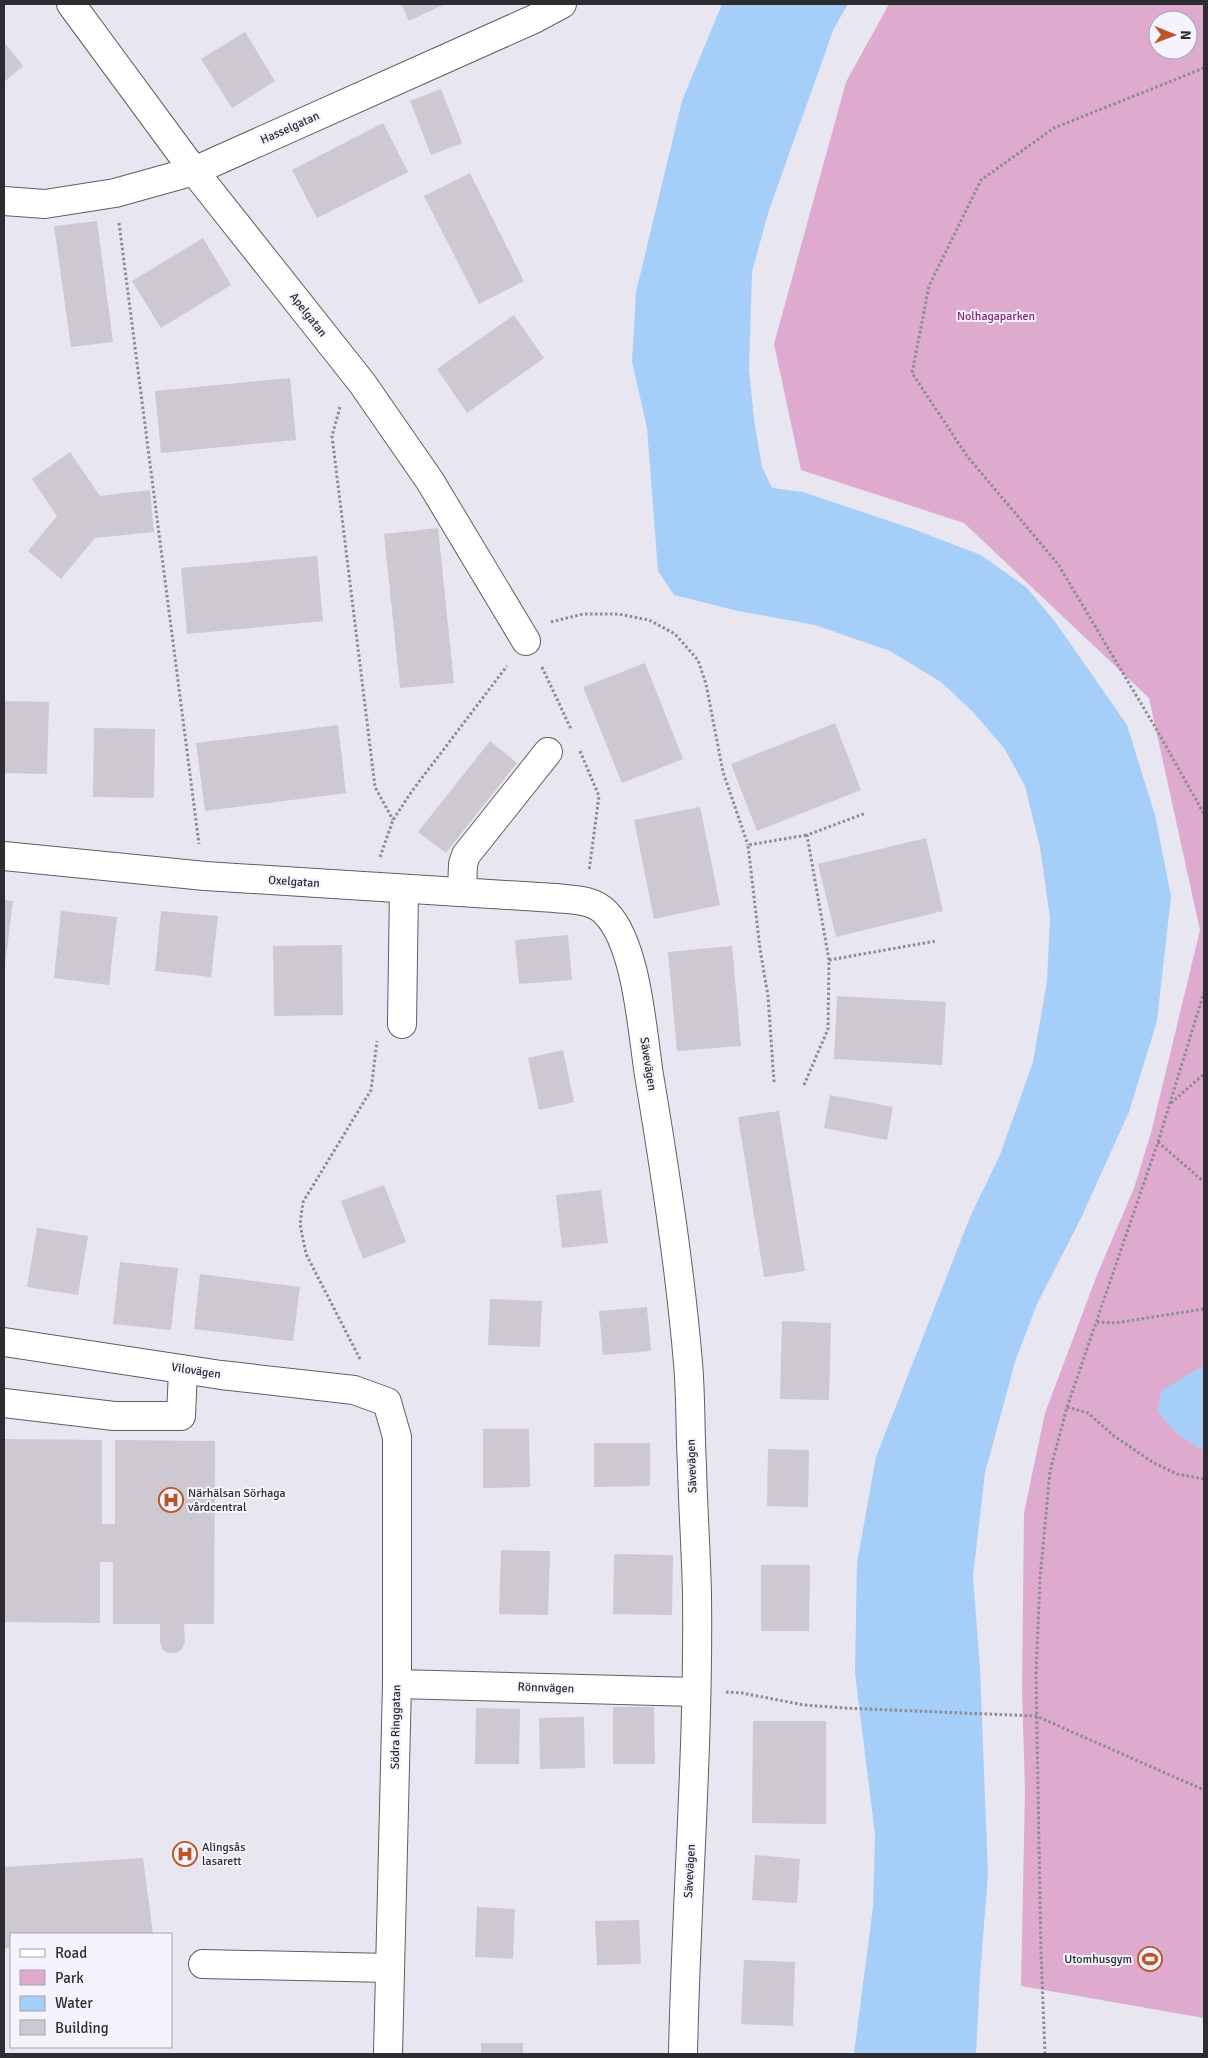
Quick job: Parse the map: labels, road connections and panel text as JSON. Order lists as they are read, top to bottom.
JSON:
{
  "streets": {
    "street": [
      "Hasselgatan",
      "Apelgatan",
      "Oxelgatan",
      "Sävevägen",
      "Vilovägen",
      "Rönnvägen",
      "Södra Ringgatan"
    ]
  },
  "crossings": [
    ["Hasselgatan", "Apelgatan"],
    ["Oxelgatan", "Sävevägen"],
    ["Sävevägen", "Rönnvägen"],
    ["Vilovägen", "Södra Ringgatan"],
    ["Rönnvägen", "Södra Ringgatan"]
  ],
  "parks": ["Nolhagaparken"],
  "places": {
    "hospital": ["Närhälsan Sörhaga vårdcentral", "Alingsås lasarett"],
    "sports": ["Utomhusgym"]
  },
  "legend": [
    "Road",
    "Park",
    "Water",
    "Building"
  ],
  "north": "right"
}
